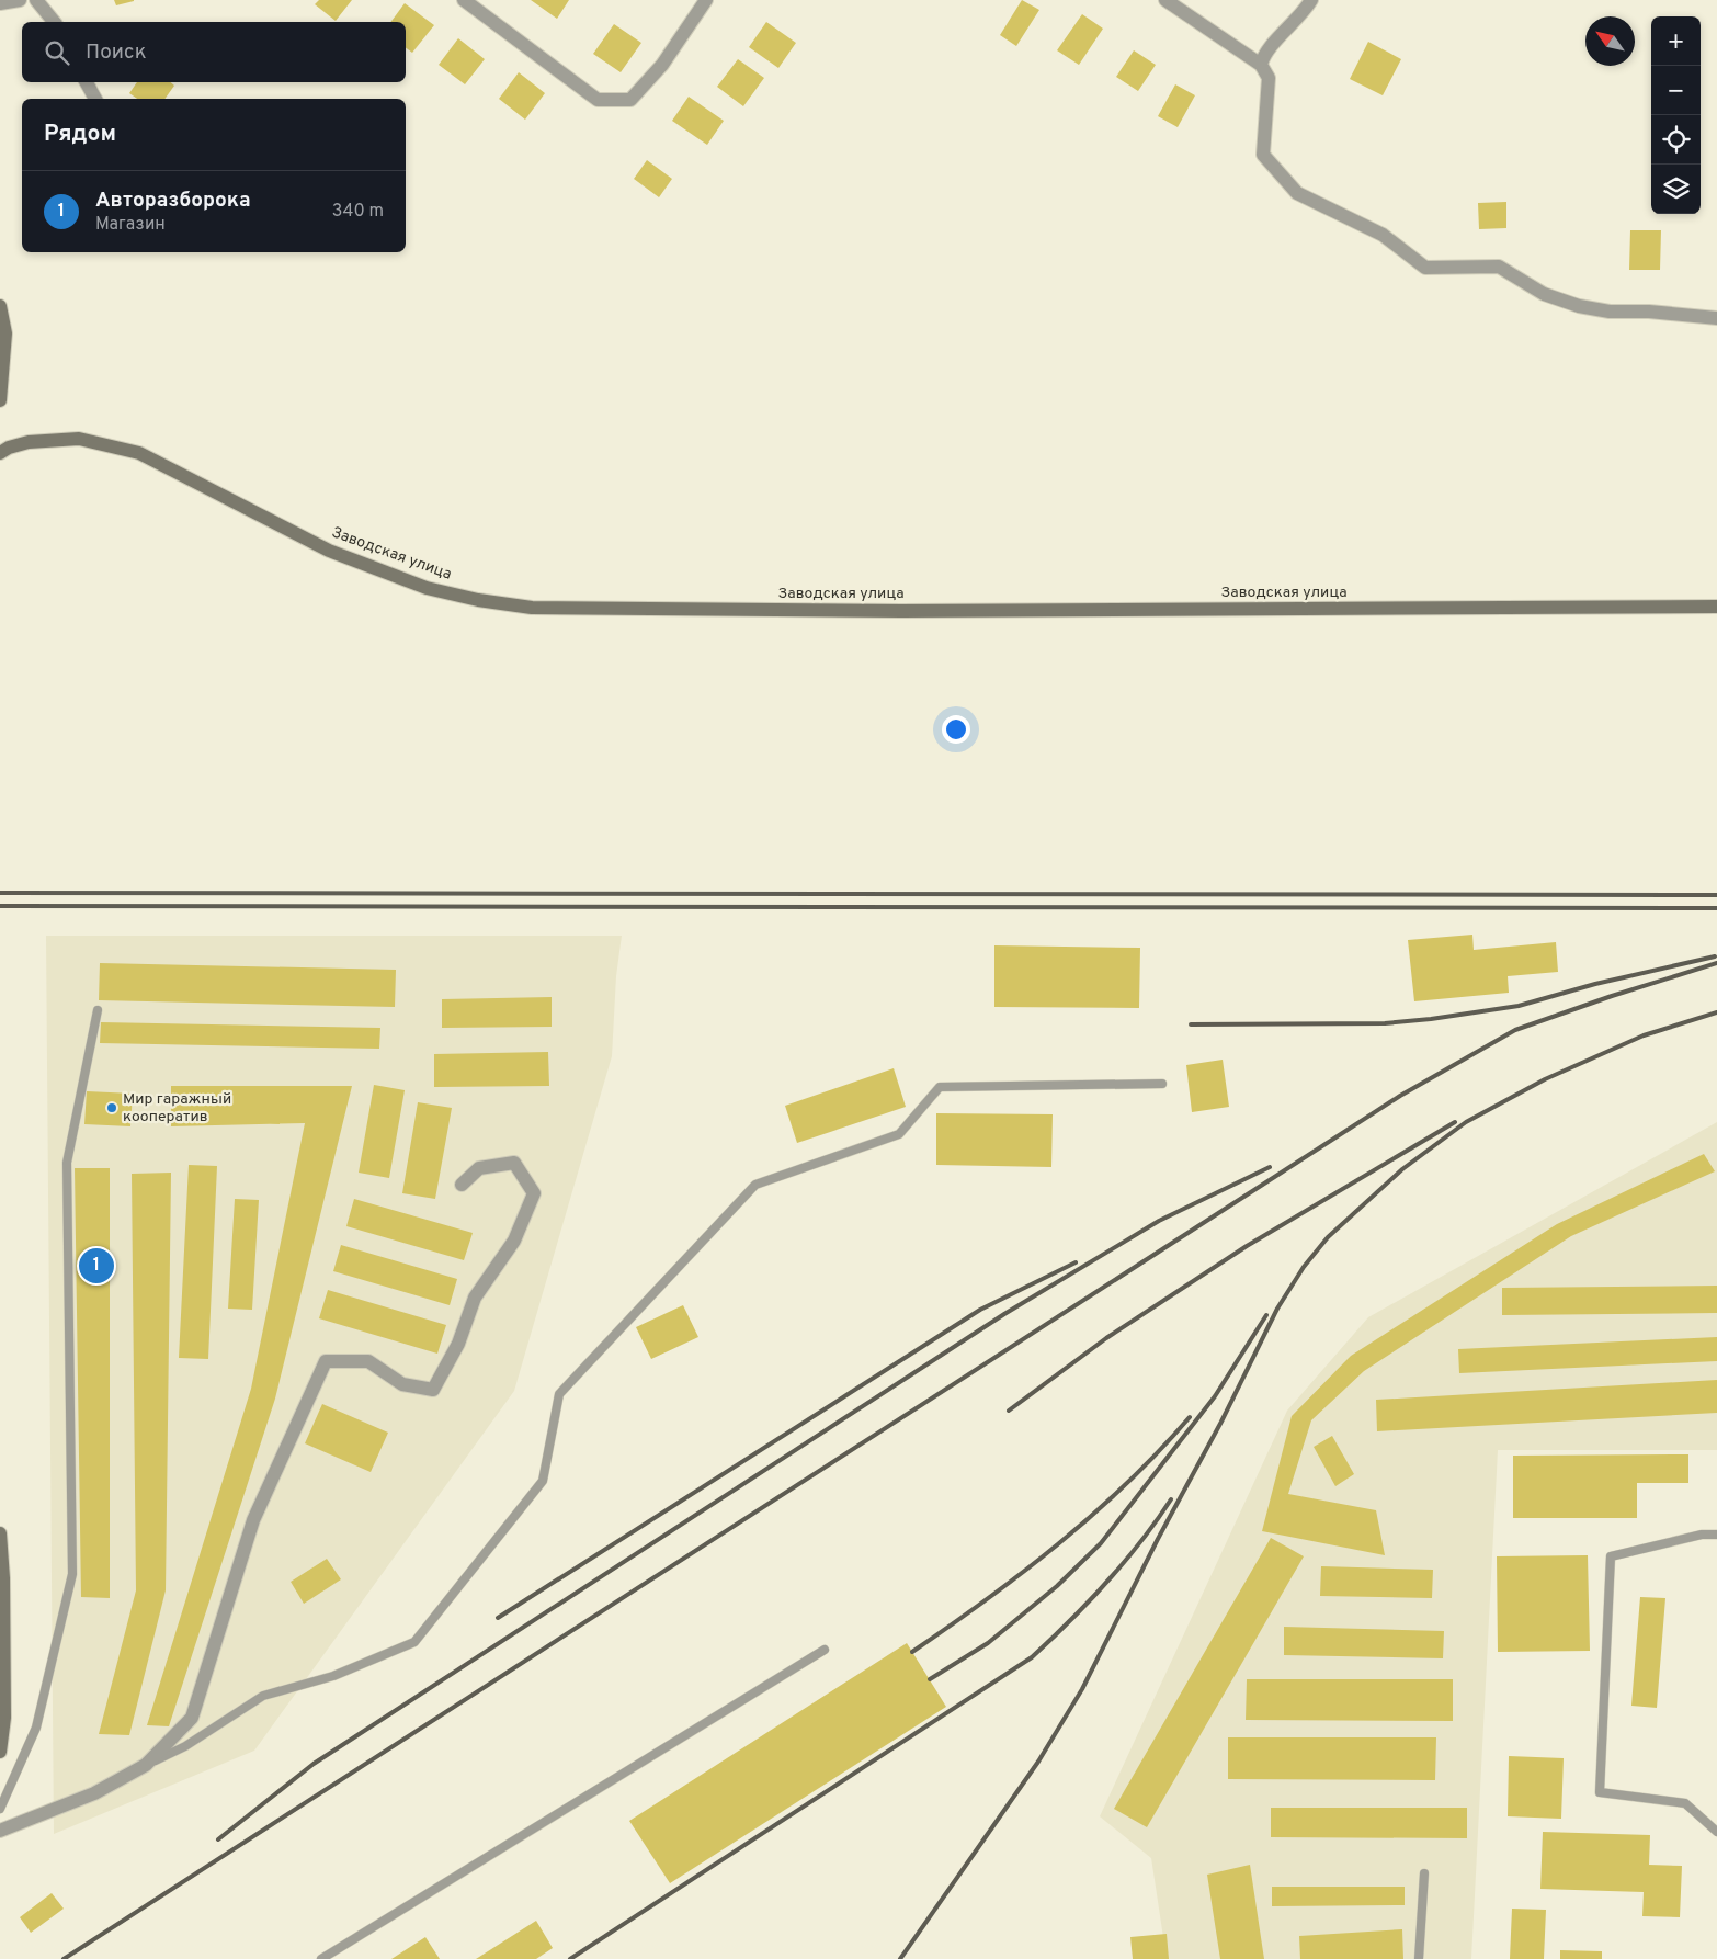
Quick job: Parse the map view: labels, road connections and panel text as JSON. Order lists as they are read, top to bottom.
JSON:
{
  "streets": {
    "main road": ["Заводская улица"]
  },
  "places": ["Мир гаражный кооператив"],
  "north": "top left",
  "page": {
    "map_buttons": ["+", "−"],
    "search": "Поиск",
    "heading": "Рядом",
    "list": [
      {
        "mark": "1",
        "name": "Авторазборока",
        "note": "Магазин",
        "value": "340 m"
      }
    ],
    "pins": "1"
  }
}
